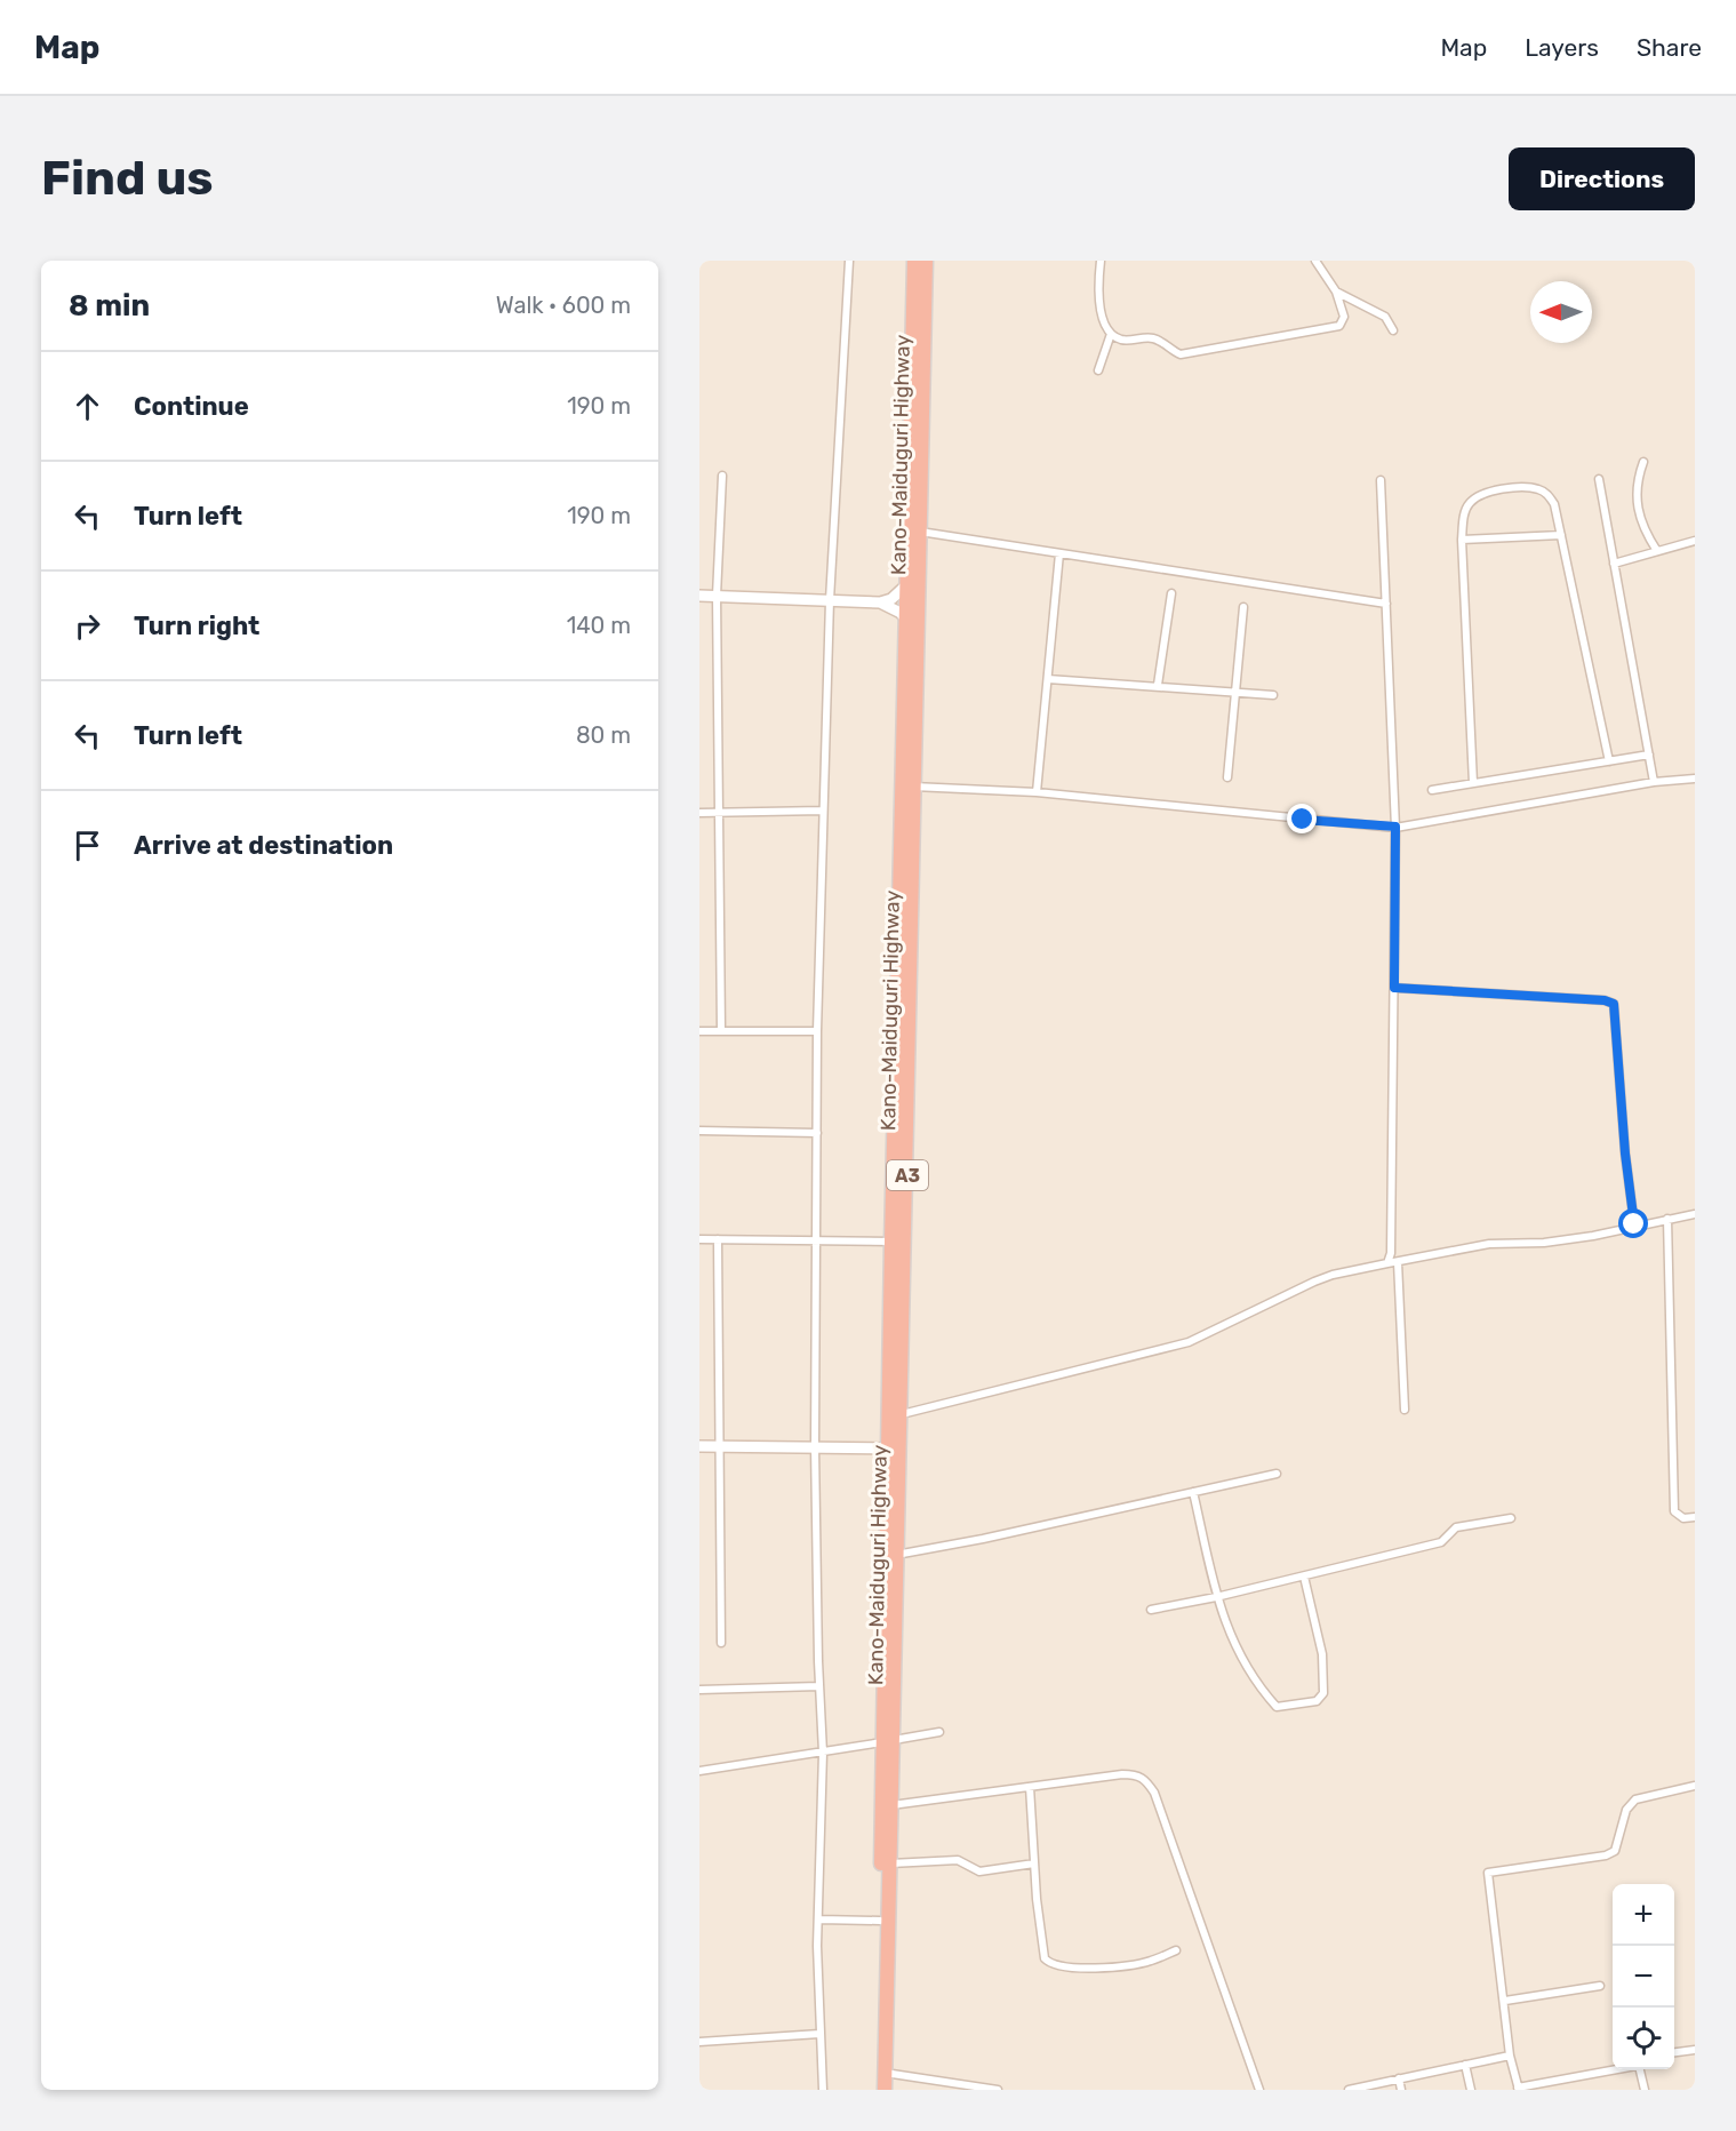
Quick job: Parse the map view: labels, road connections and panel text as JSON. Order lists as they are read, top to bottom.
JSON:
{
  "streets": {
    "highway": ["Kano-Maiduguri Highway", "A3"]
  },
  "north": "left",
  "page": {
    "header": "Map",
    "nav": ["Map", "Layers", "Share"],
    "buttons": "Directions",
    "title": "Find us",
    "heading": ["8 min", "Walk · 600 m"],
    "list": [
      ["Continue", "190 m"],
      ["Turn left", "190 m"],
      ["Turn right", "140 m"],
      ["Turn left", "80 m"],
      "Arrive at destination"
    ],
    "map_buttons": ["+", "−"]
  }
}
